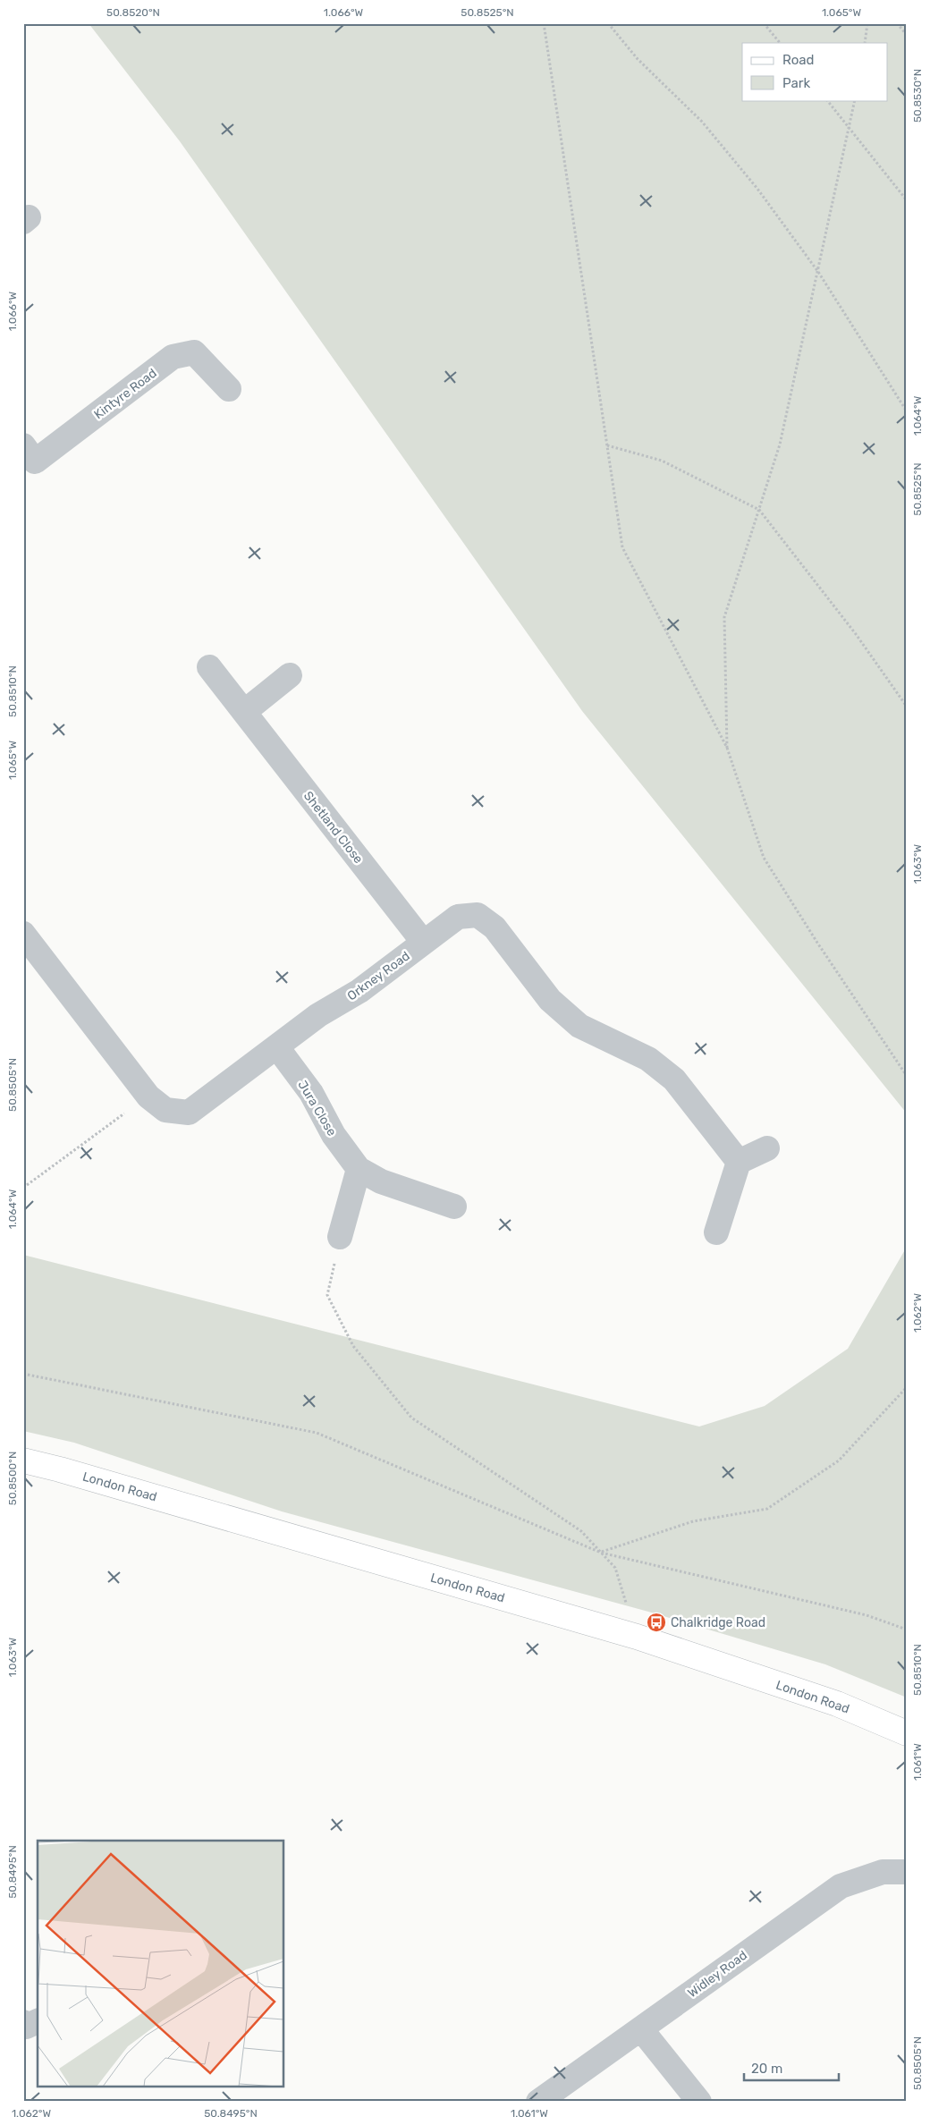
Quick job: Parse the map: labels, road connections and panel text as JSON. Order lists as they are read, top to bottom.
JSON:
{
  "streets": {
    "main road": ["London Road"],
    "street": [
      "Kintyre Road",
      "Shetland Close",
      "Orkney Road",
      "Jura Close",
      "Widley Road"
    ]
  },
  "crossings": [
    ["Shetland Close", "Orkney Road"],
    ["Orkney Road", "Jura Close"]
  ],
  "places": {
    "bus stop": ["Chalkridge Road"]
  },
  "legend": ["Road", "Park"],
  "scale_bar": "20 m",
  "coordinates": [
    "50.8520°N",
    "1.066°W",
    "50.8525°N",
    "1.065°W",
    "50.8530°N",
    "1.064°W",
    "50.8510°N",
    "1.063°W",
    "50.8505°N",
    "1.062°W",
    "50.8500°N",
    "1.061°W",
    "50.8495°N"
  ]
}
